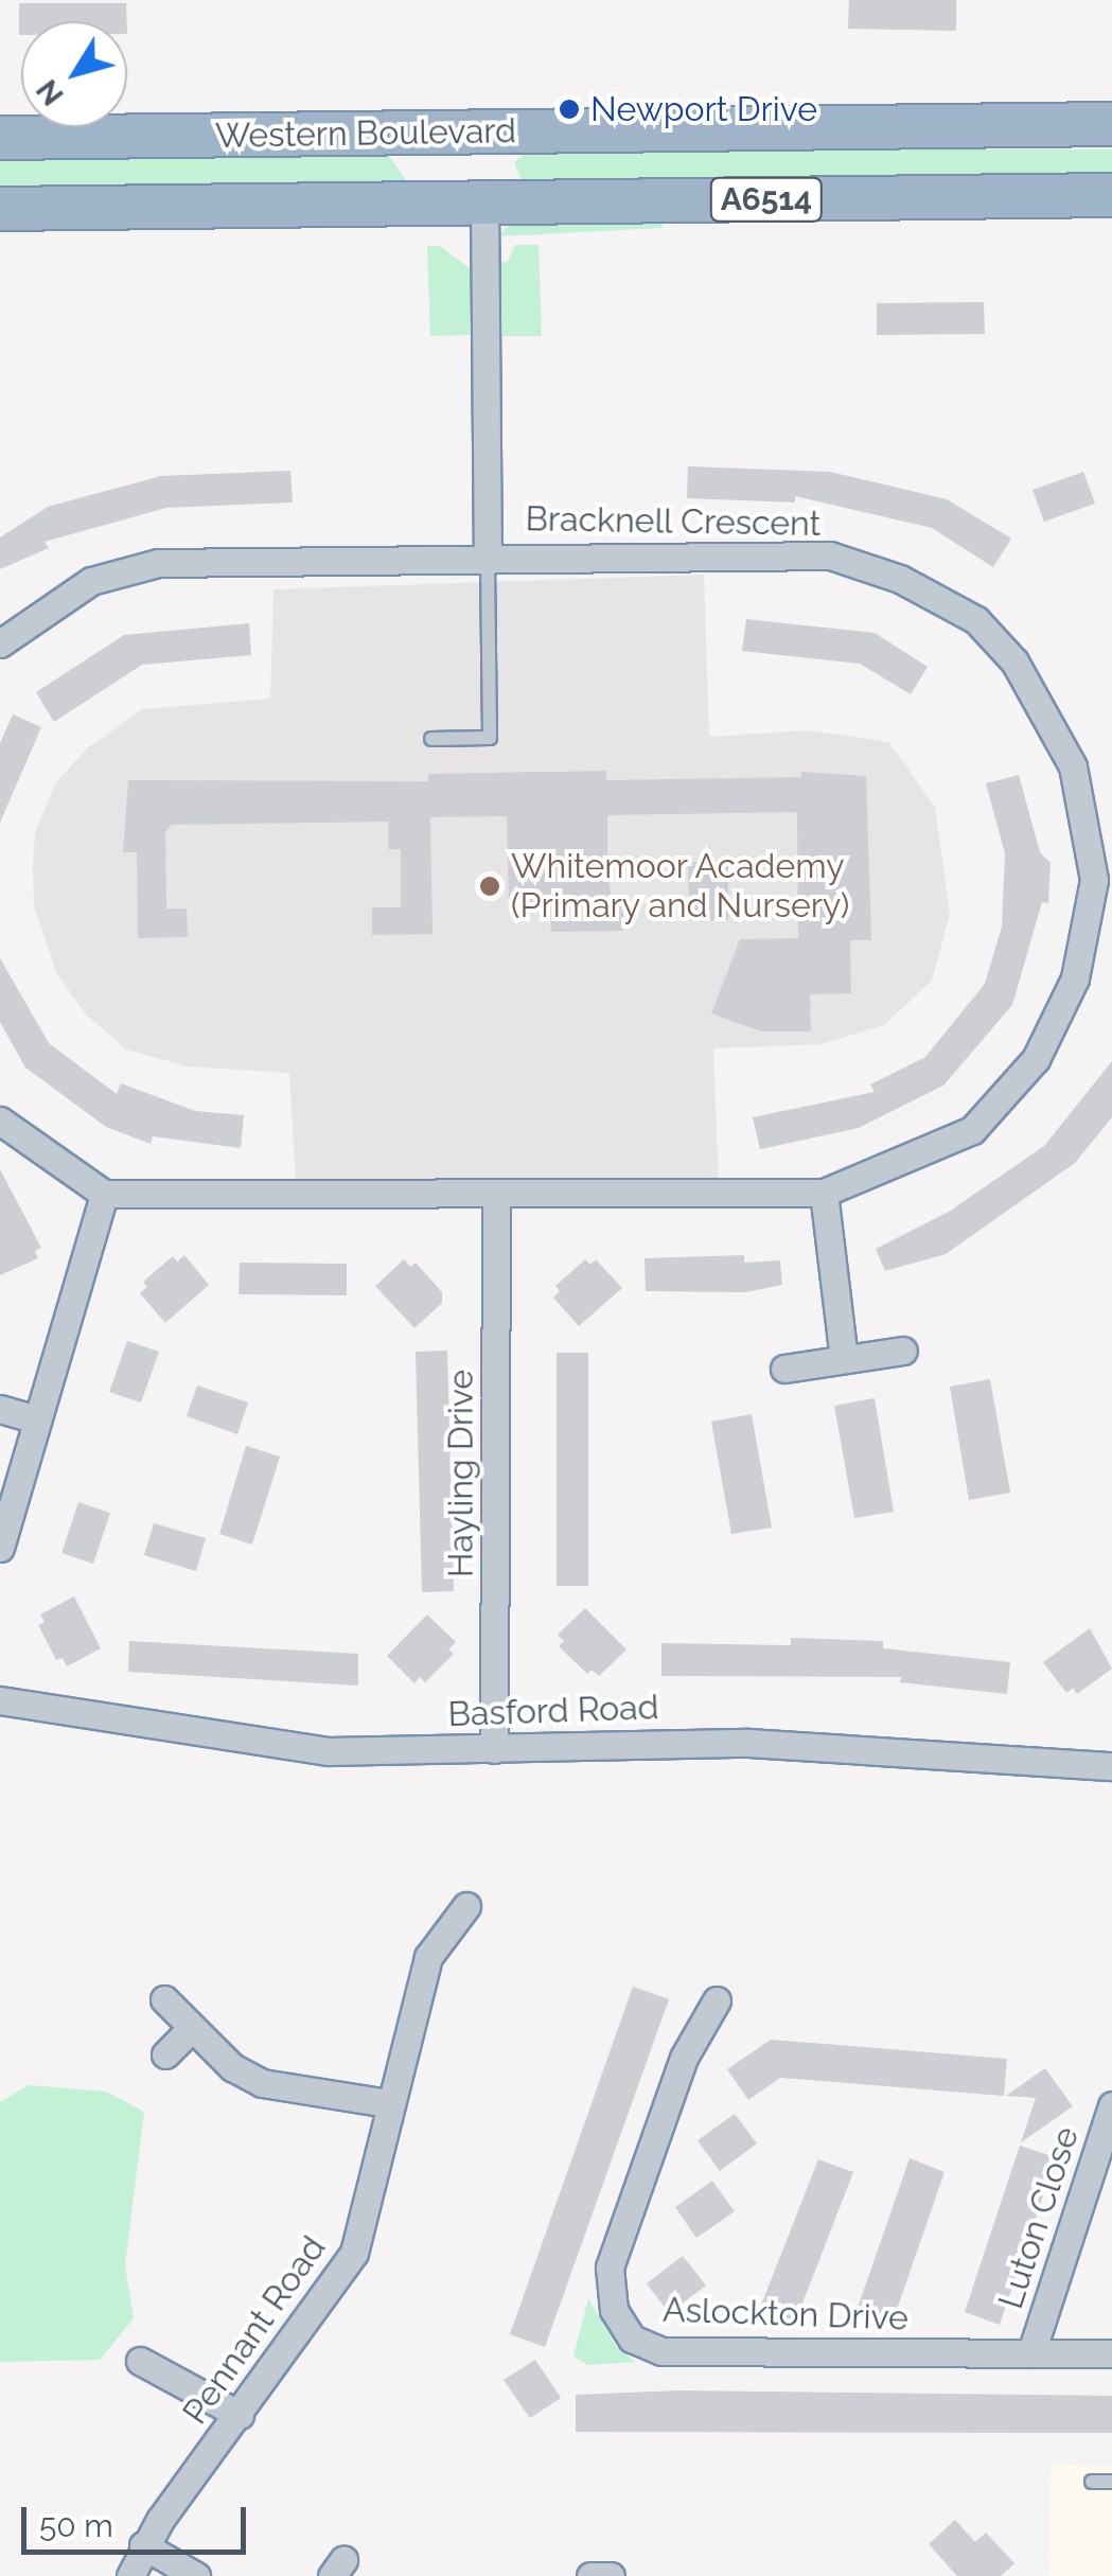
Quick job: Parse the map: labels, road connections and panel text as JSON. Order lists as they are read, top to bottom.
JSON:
{
  "streets": {
    "highway": ["Western Boulevard", "A6514"],
    "street": [
      "Bracknell Crescent",
      "Hayling Drive",
      "Basford Road",
      "Luton Close",
      "Aslockton Drive",
      "Pennant Road"
    ]
  },
  "crossings": [
    ["Bracknell Crescent", "Hayling Drive"],
    ["Hayling Drive", "Basford Road"],
    ["Luton Close", "Aslockton Drive"]
  ],
  "places": ["Newport Drive", "Whitemoor Academy (Primary and Nursery)"],
  "scale_bar": "50 m",
  "north": "bottom left"
}
